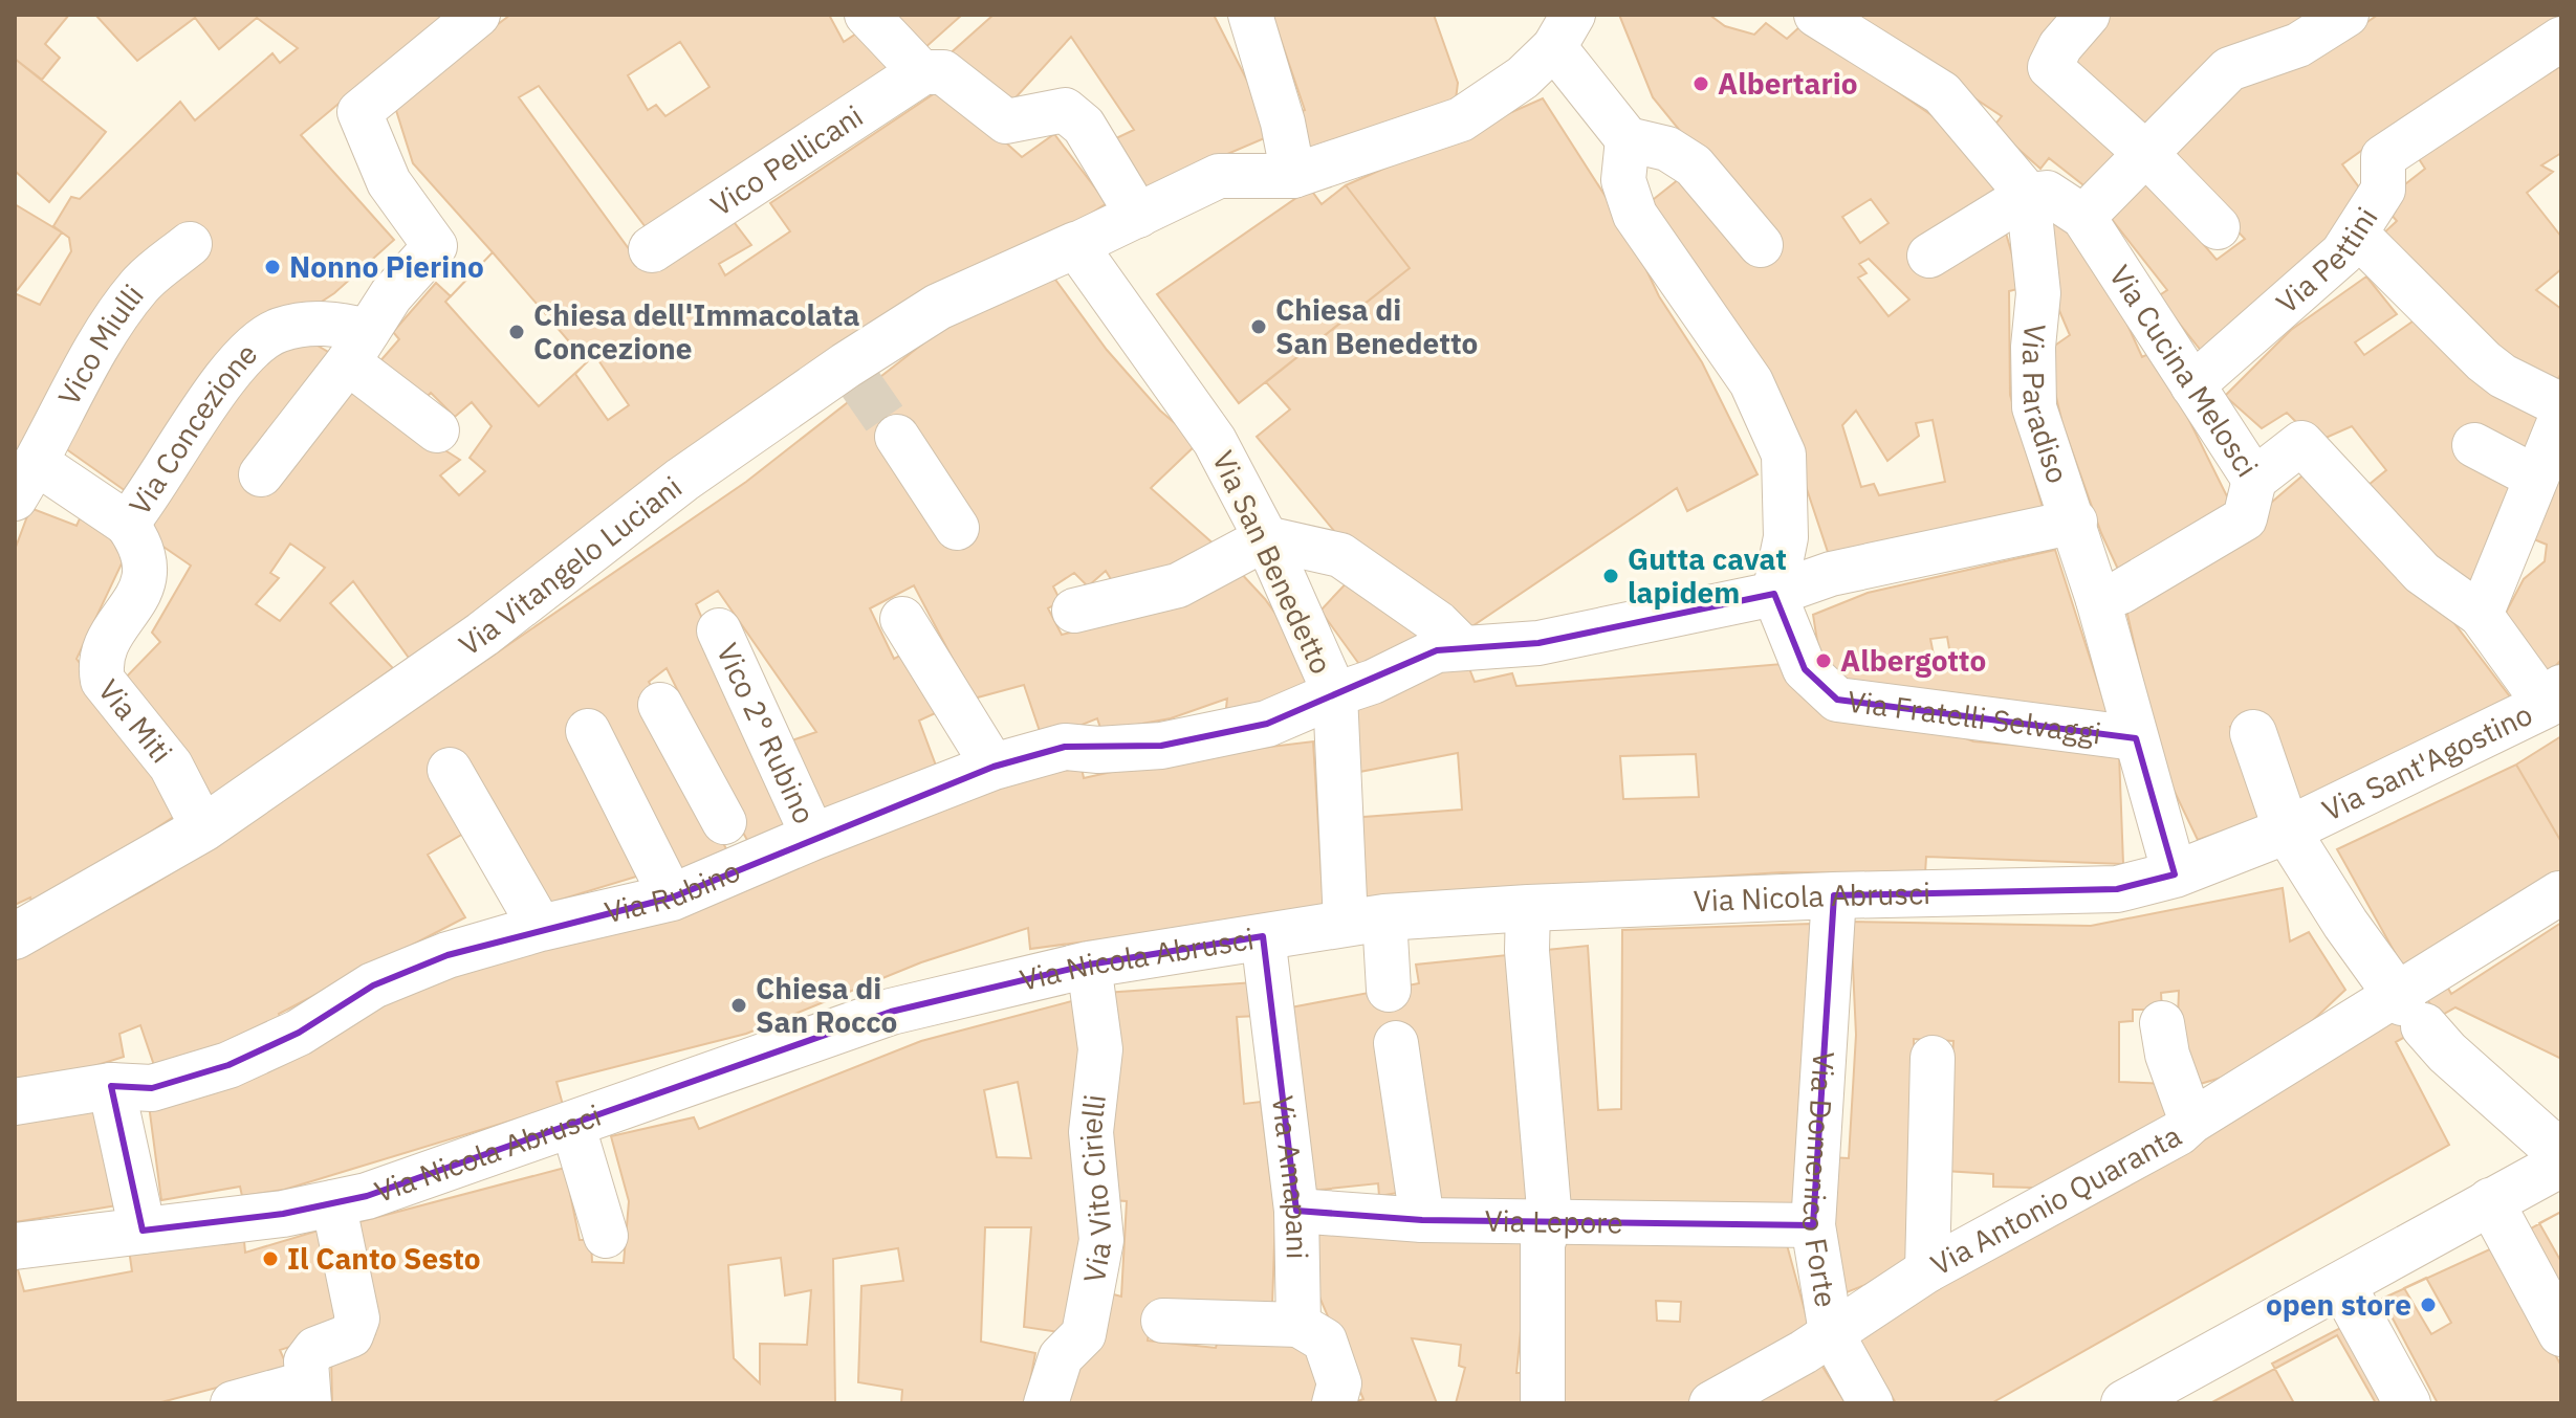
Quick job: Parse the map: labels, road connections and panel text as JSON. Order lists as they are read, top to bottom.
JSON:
{
  "streets": {
    "street": [
      "Vico Pellicani",
      "Via Pettini",
      "Vico Miulli",
      "Via Cucina Melosci",
      "Via Paradiso",
      "Via Concezione",
      "Via San Benedetto",
      "Via Vitangelo Luciani",
      "Via Fratelli Selvaggi",
      "Via Miti",
      "Vico 2° Rubino",
      "Via Sant'Agostino",
      "Via Rubino",
      "Via Nicola Abrusci",
      "Via Amapani",
      "Via Domenico Forte",
      "Via Vito Cirielli",
      "Via Antonio Quaranta",
      "Via Lepore"
    ]
  },
  "crossings": [
    ["Via Pettini", "Via Cucina Melosci"],
    ["Vico Miulli", "Via Concezione"],
    ["Via Cucina Melosci", "Via Paradiso"],
    ["Via Cucina Melosci", "Via Sant'Agostino"],
    ["Via Paradiso", "Via Fratelli Selvaggi"],
    ["Via Paradiso", "Via Nicola Abrusci"],
    ["Via Concezione", "Via Miti"],
    ["Via San Benedetto", "Via Vitangelo Luciani"],
    ["Via San Benedetto", "Via Rubino"],
    ["Via San Benedetto", "Via Nicola Abrusci"],
    ["Via Vitangelo Luciani", "Via Miti"],
    ["Vico 2° Rubino", "Via Rubino"],
    ["Via Sant'Agostino", "Via Nicola Abrusci"],
    ["Via Nicola Abrusci", "Via Amapani"],
    ["Via Nicola Abrusci", "Via Domenico Forte"],
    ["Via Nicola Abrusci", "Via Vito Cirielli"],
    ["Via Amapani", "Via Lepore"],
    ["Via Domenico Forte", "Via Antonio Quaranta"],
    ["Via Domenico Forte", "Via Lepore"]
  ],
  "places": [
    "Albertario",
    "Nonno Pierino",
    "Chiesa di San Benedetto",
    "Chiesa dell'Immacolata Concezione",
    "Gutta cavat lapidem",
    "Albergotto",
    "Chiesa di San Rocco",
    "Il Canto Sesto",
    "open store"
  ]
}
